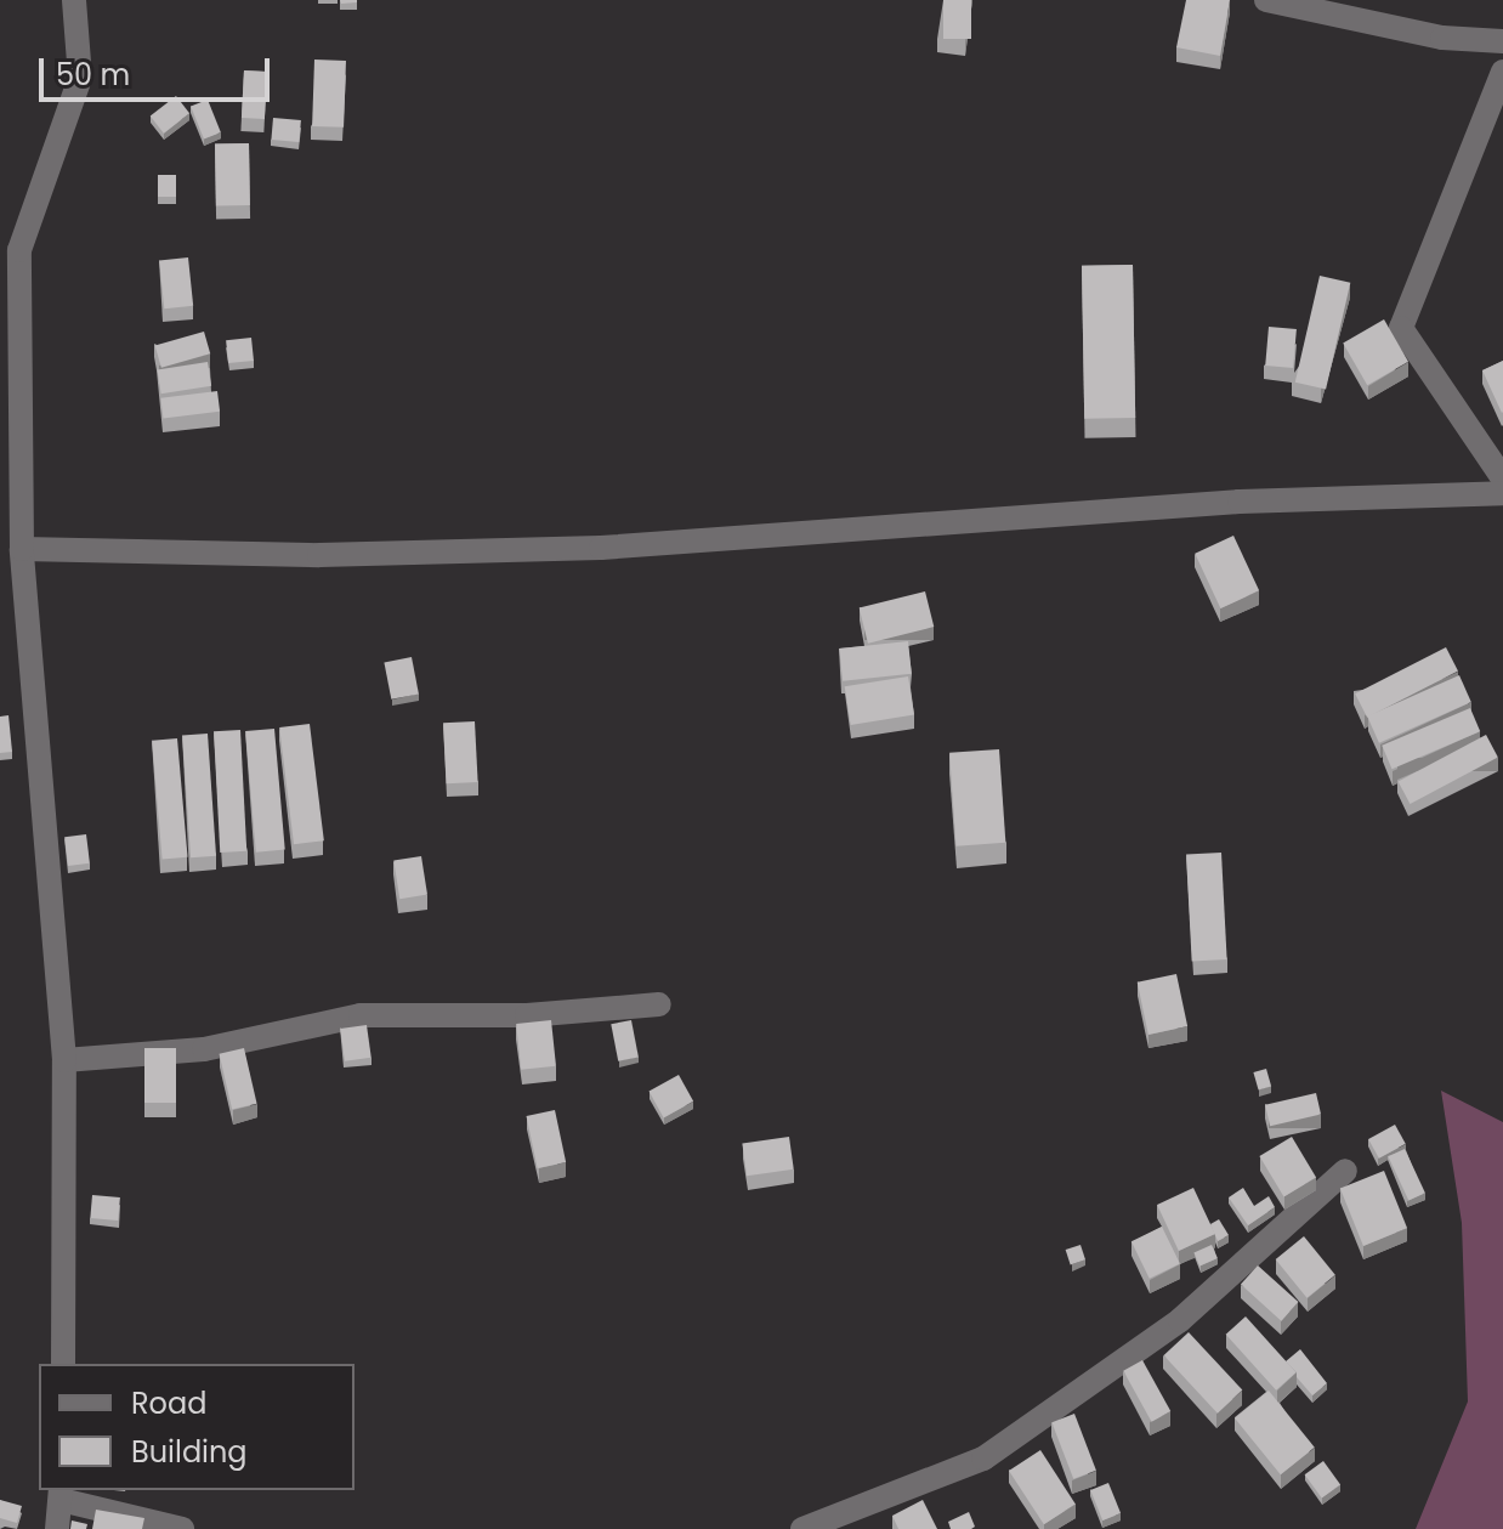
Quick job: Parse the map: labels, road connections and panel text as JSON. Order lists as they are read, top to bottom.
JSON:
{
  "legend": ["Road", "Building"],
  "scale_bar": "50 m"
}
